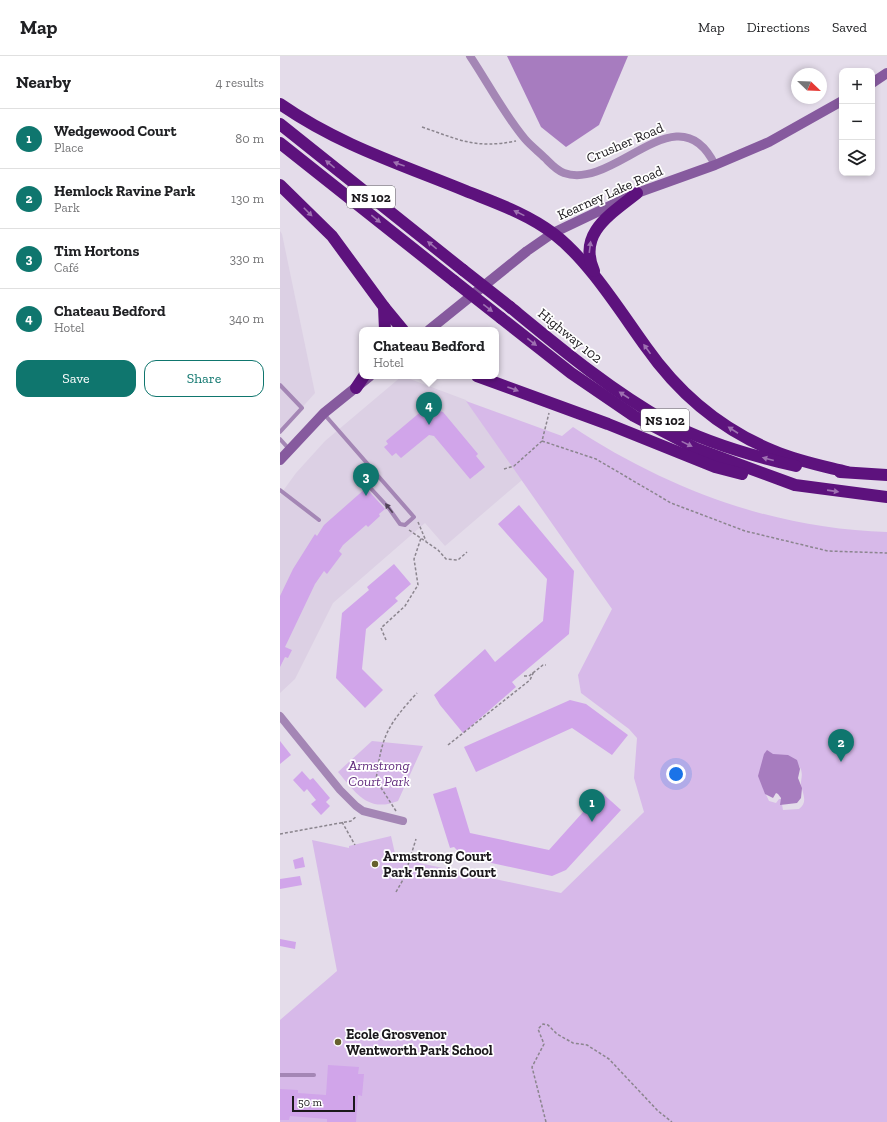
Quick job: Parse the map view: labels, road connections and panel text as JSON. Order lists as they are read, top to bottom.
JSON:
{
  "streets": {
    "highway": ["NS 102", "Highway 102"],
    "main road": ["Kearney Lake Road"],
    "street": ["Crusher Road"]
  },
  "crossings": [
    ["Crusher Road", "Kearney Lake Road"]
  ],
  "parks": ["Armstrong Court Park"],
  "places": ["Armstrong Court Park Tennis Court", "Ecole Grosvenor Wentworth Park School"],
  "scale_bar": "50 m",
  "north": "bottom right",
  "page": {
    "header": "Map",
    "nav": ["Map", "Directions", "Saved"],
    "heading": ["Nearby", "4 results"],
    "map_buttons": ["+", "−"],
    "list": [
      {
        "mark": "1",
        "name": "Wedgewood Court",
        "note": "Place",
        "value": "80 m"
      },
      {
        "mark": "2",
        "name": "Hemlock Ravine Park",
        "note": "Park",
        "value": "130 m"
      },
      {
        "mark": "3",
        "name": "Tim Hortons",
        "note": "Café",
        "value": "330 m"
      },
      {
        "mark": "4",
        "name": "Chateau Bedford",
        "note": "Hotel",
        "value": "340 m"
      }
    ],
    "popup": ["Chateau Bedford", "Hotel"],
    "buttons": ["Save", "Share"],
    "pins": [
      "4",
      "3",
      "2",
      "1"
    ],
    "scale": "50 m"
  }
}
